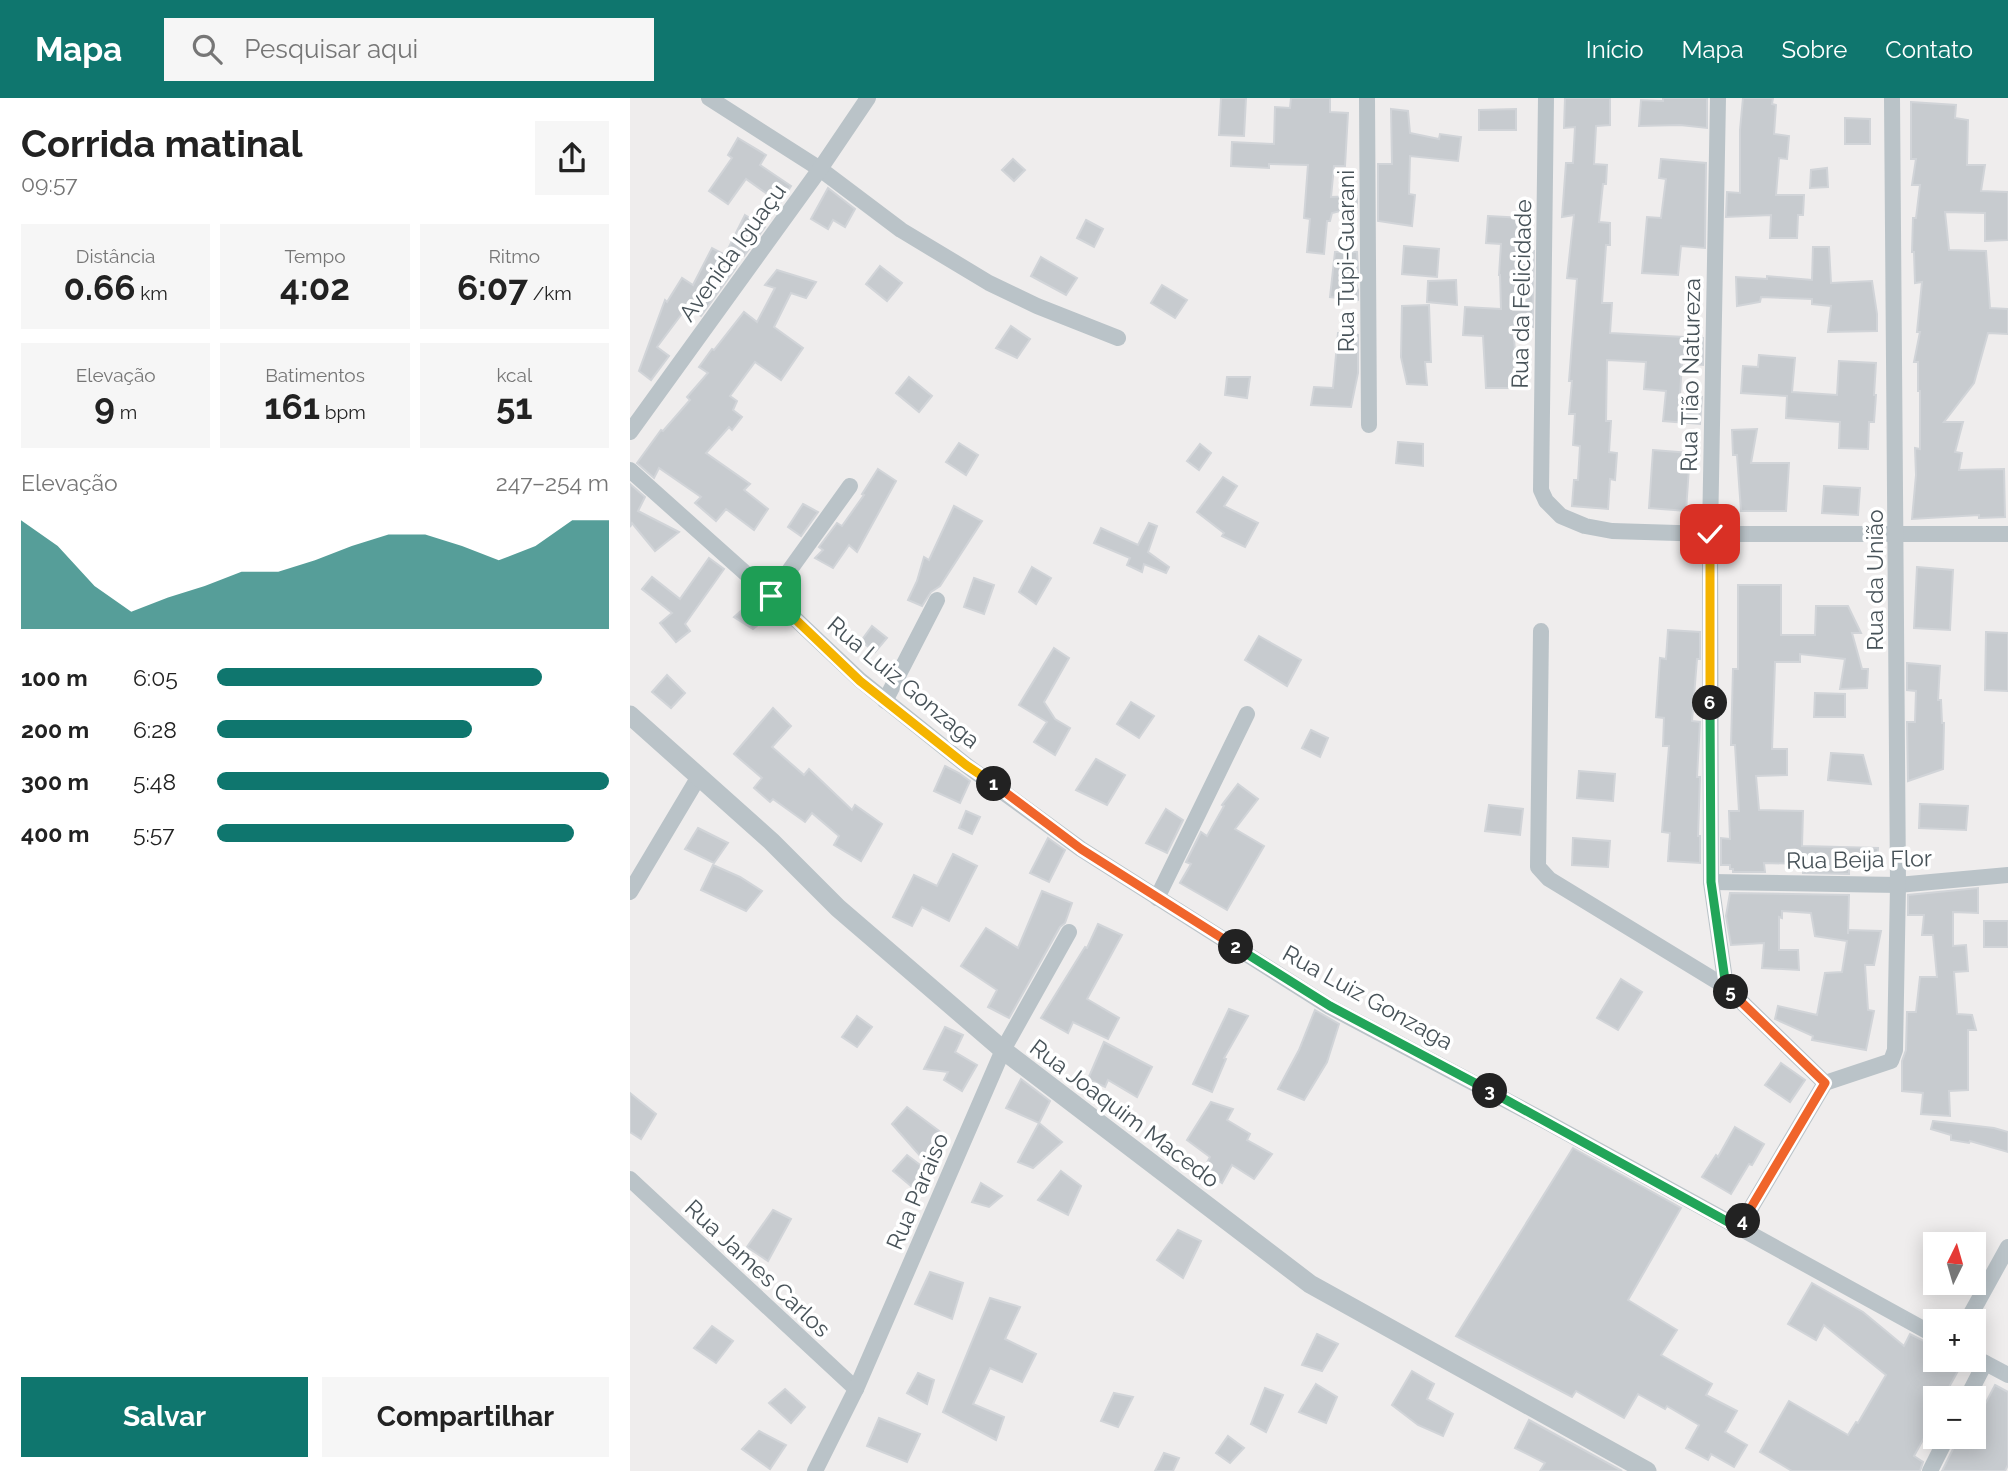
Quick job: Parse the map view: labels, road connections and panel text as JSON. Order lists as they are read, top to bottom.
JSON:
{
  "streets": {
    "street": [
      "Avenida Iguaçu",
      "Rua Tupi-Guarani",
      "Rua da Felicidade",
      "Rua Tião Natureza",
      "Rua da União",
      "Rua Luiz Gonzaga",
      "Rua Beija Flor",
      "Rua Joaquim Macedo",
      "Rua Paraiso",
      "Rua James Carlos"
    ]
  },
  "crossings": [
    ["Rua da Felicidade", "Rua Tião Natureza"],
    ["Rua Tião Natureza", "Rua Beija Flor"],
    ["Rua da União", "Rua Beija Flor"],
    ["Rua Joaquim Macedo", "Rua Paraiso"],
    ["Rua Paraiso", "Rua James Carlos"]
  ],
  "north": "top",
  "page": {
    "header": "Mapa",
    "search": "Pesquisar aqui",
    "nav": [
      "Início",
      "Mapa",
      "Sobre",
      "Contato"
    ],
    "heading": ["Corrida matinal", "09:57"],
    "stats": [
      ["Distância", "0.66 km"],
      ["Tempo", "4:02"],
      ["Ritmo", "6:07 /km"],
      ["Elevação", "9 m"],
      ["Batimentos", "161 bpm"],
      ["kcal", "51"]
    ],
    "chart": ["Elevação", "247–254 m"],
    "list": [
      {
        "name": "100 m",
        "note": "6:05"
      },
      {
        "name": "200 m",
        "note": "6:28"
      },
      {
        "name": "300 m",
        "note": "5:48"
      },
      {
        "name": "400 m",
        "note": "5:57"
      }
    ],
    "pins": [
      "6",
      "1",
      "2",
      "5",
      "3",
      "4"
    ],
    "map_buttons": ["+", "−"],
    "buttons": ["Salvar", "Compartilhar"]
  }
}
